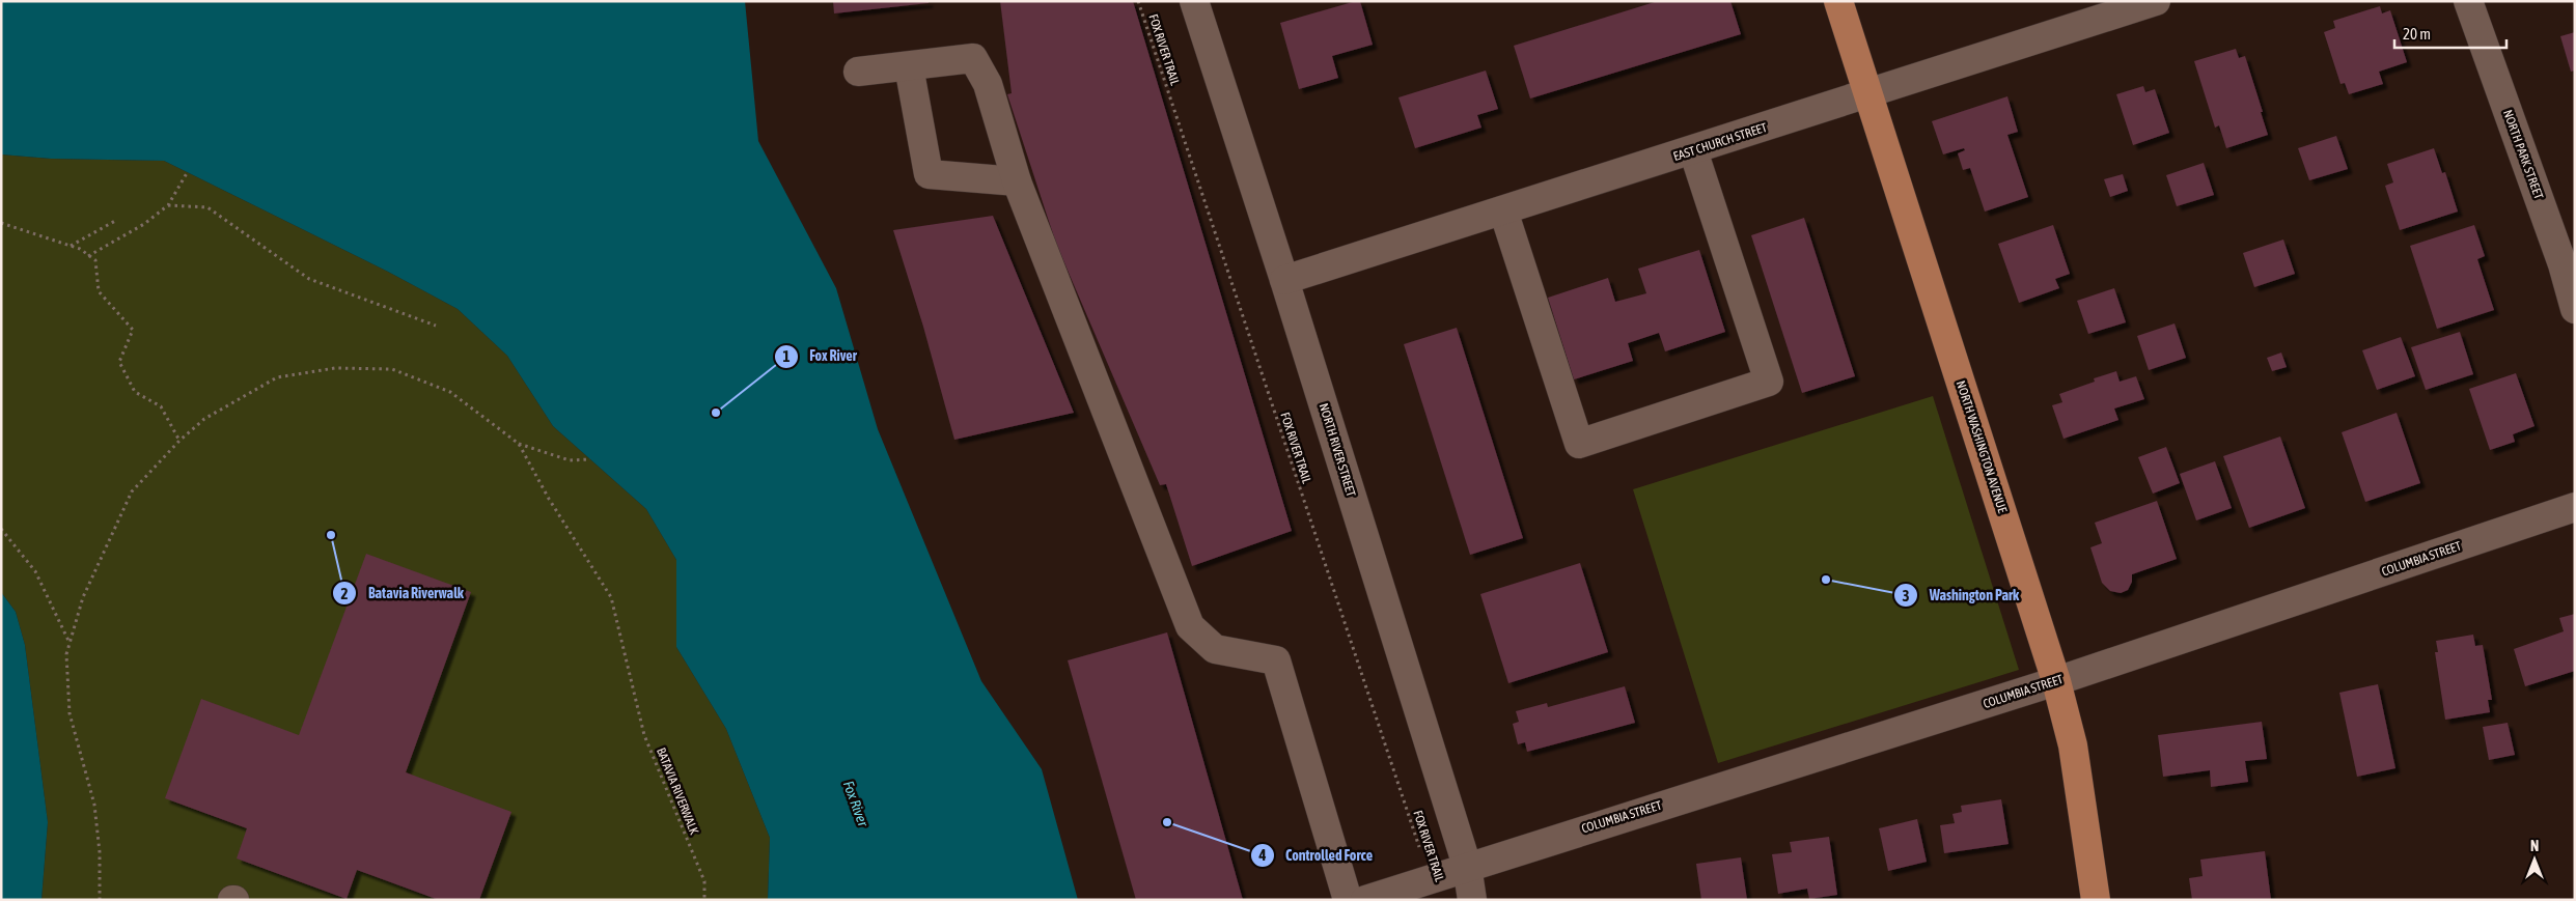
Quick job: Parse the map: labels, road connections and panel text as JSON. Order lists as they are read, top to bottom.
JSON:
{
  "streets": {
    "main road": ["NORTH WASHINGTON AVENUE"],
    "street": [
      "EAST CHURCH STREET",
      "NORTH PARK STREET",
      "NORTH RIVER STREET",
      "COLUMBIA STREET"
    ],
    "path": ["FOX RIVER TRAIL", "BATAVIA RIVERWALK"]
  },
  "crossings": [
    ["FOX RIVER TRAIL", "COLUMBIA STREET"],
    ["EAST CHURCH STREET", "NORTH WASHINGTON AVENUE"],
    ["EAST CHURCH STREET", "NORTH RIVER STREET"],
    ["NORTH WASHINGTON AVENUE", "COLUMBIA STREET"],
    ["NORTH RIVER STREET", "COLUMBIA STREET"]
  ],
  "water": ["Fox River"],
  "places": [
    "Fox River",
    "Batavia Riverwalk",
    "Washington Park",
    "Controlled Force"
  ],
  "scale_bar": "20 m",
  "north": "top"
}
